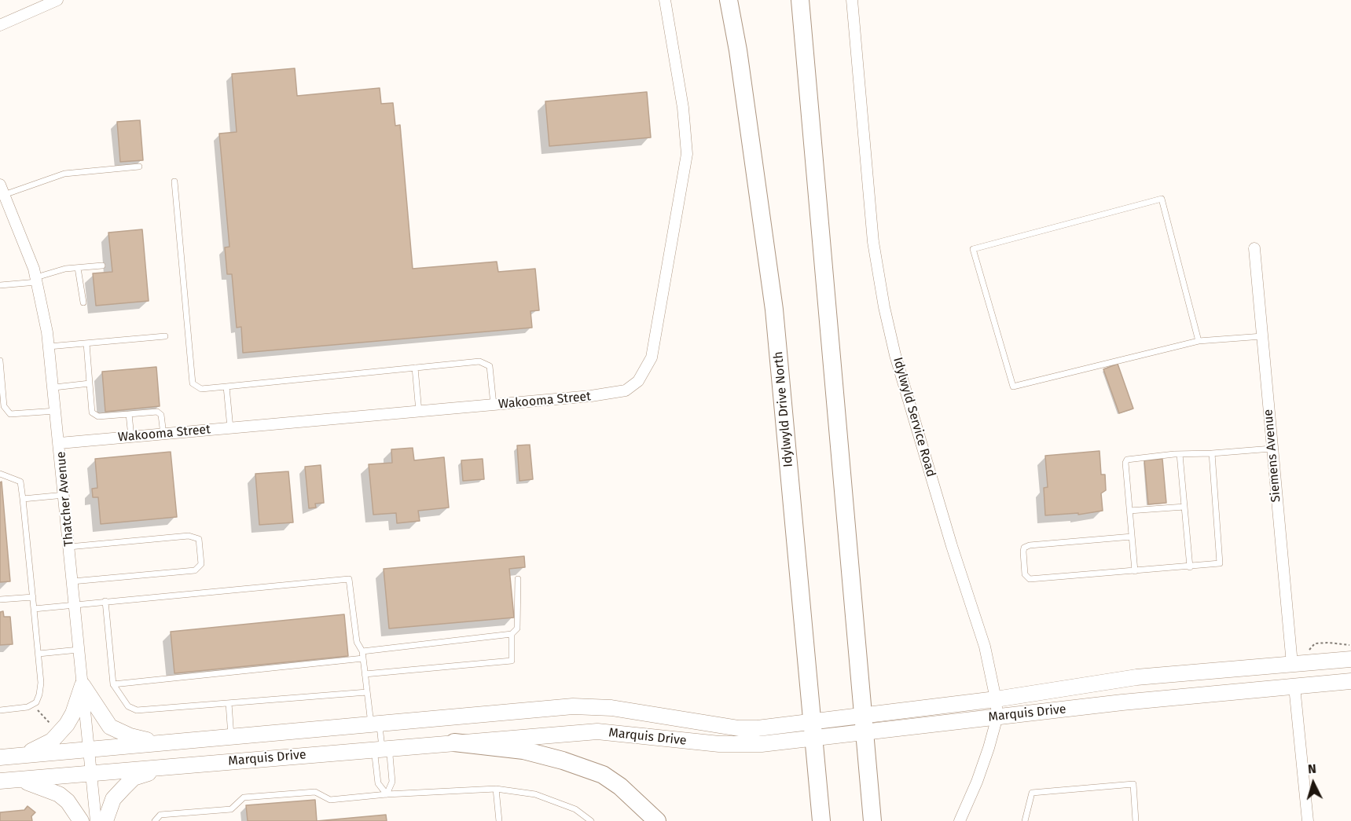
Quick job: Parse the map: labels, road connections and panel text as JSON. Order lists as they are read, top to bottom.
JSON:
{
  "streets": {
    "highway": ["Idylwyld Drive North"],
    "main road": ["Marquis Drive"],
    "street": [
      "Wakooma Street",
      "Idylwyld Service Road",
      "Siemens Avenue",
      "Thatcher Avenue"
    ]
  },
  "crossings": [
    ["Wakooma Street", "Thatcher Avenue"],
    ["Idylwyld Drive North", "Marquis Drive"],
    ["Idylwyld Service Road", "Marquis Drive"],
    ["Siemens Avenue", "Marquis Drive"],
    ["Thatcher Avenue", "Marquis Drive"]
  ],
  "north": "top"
}
